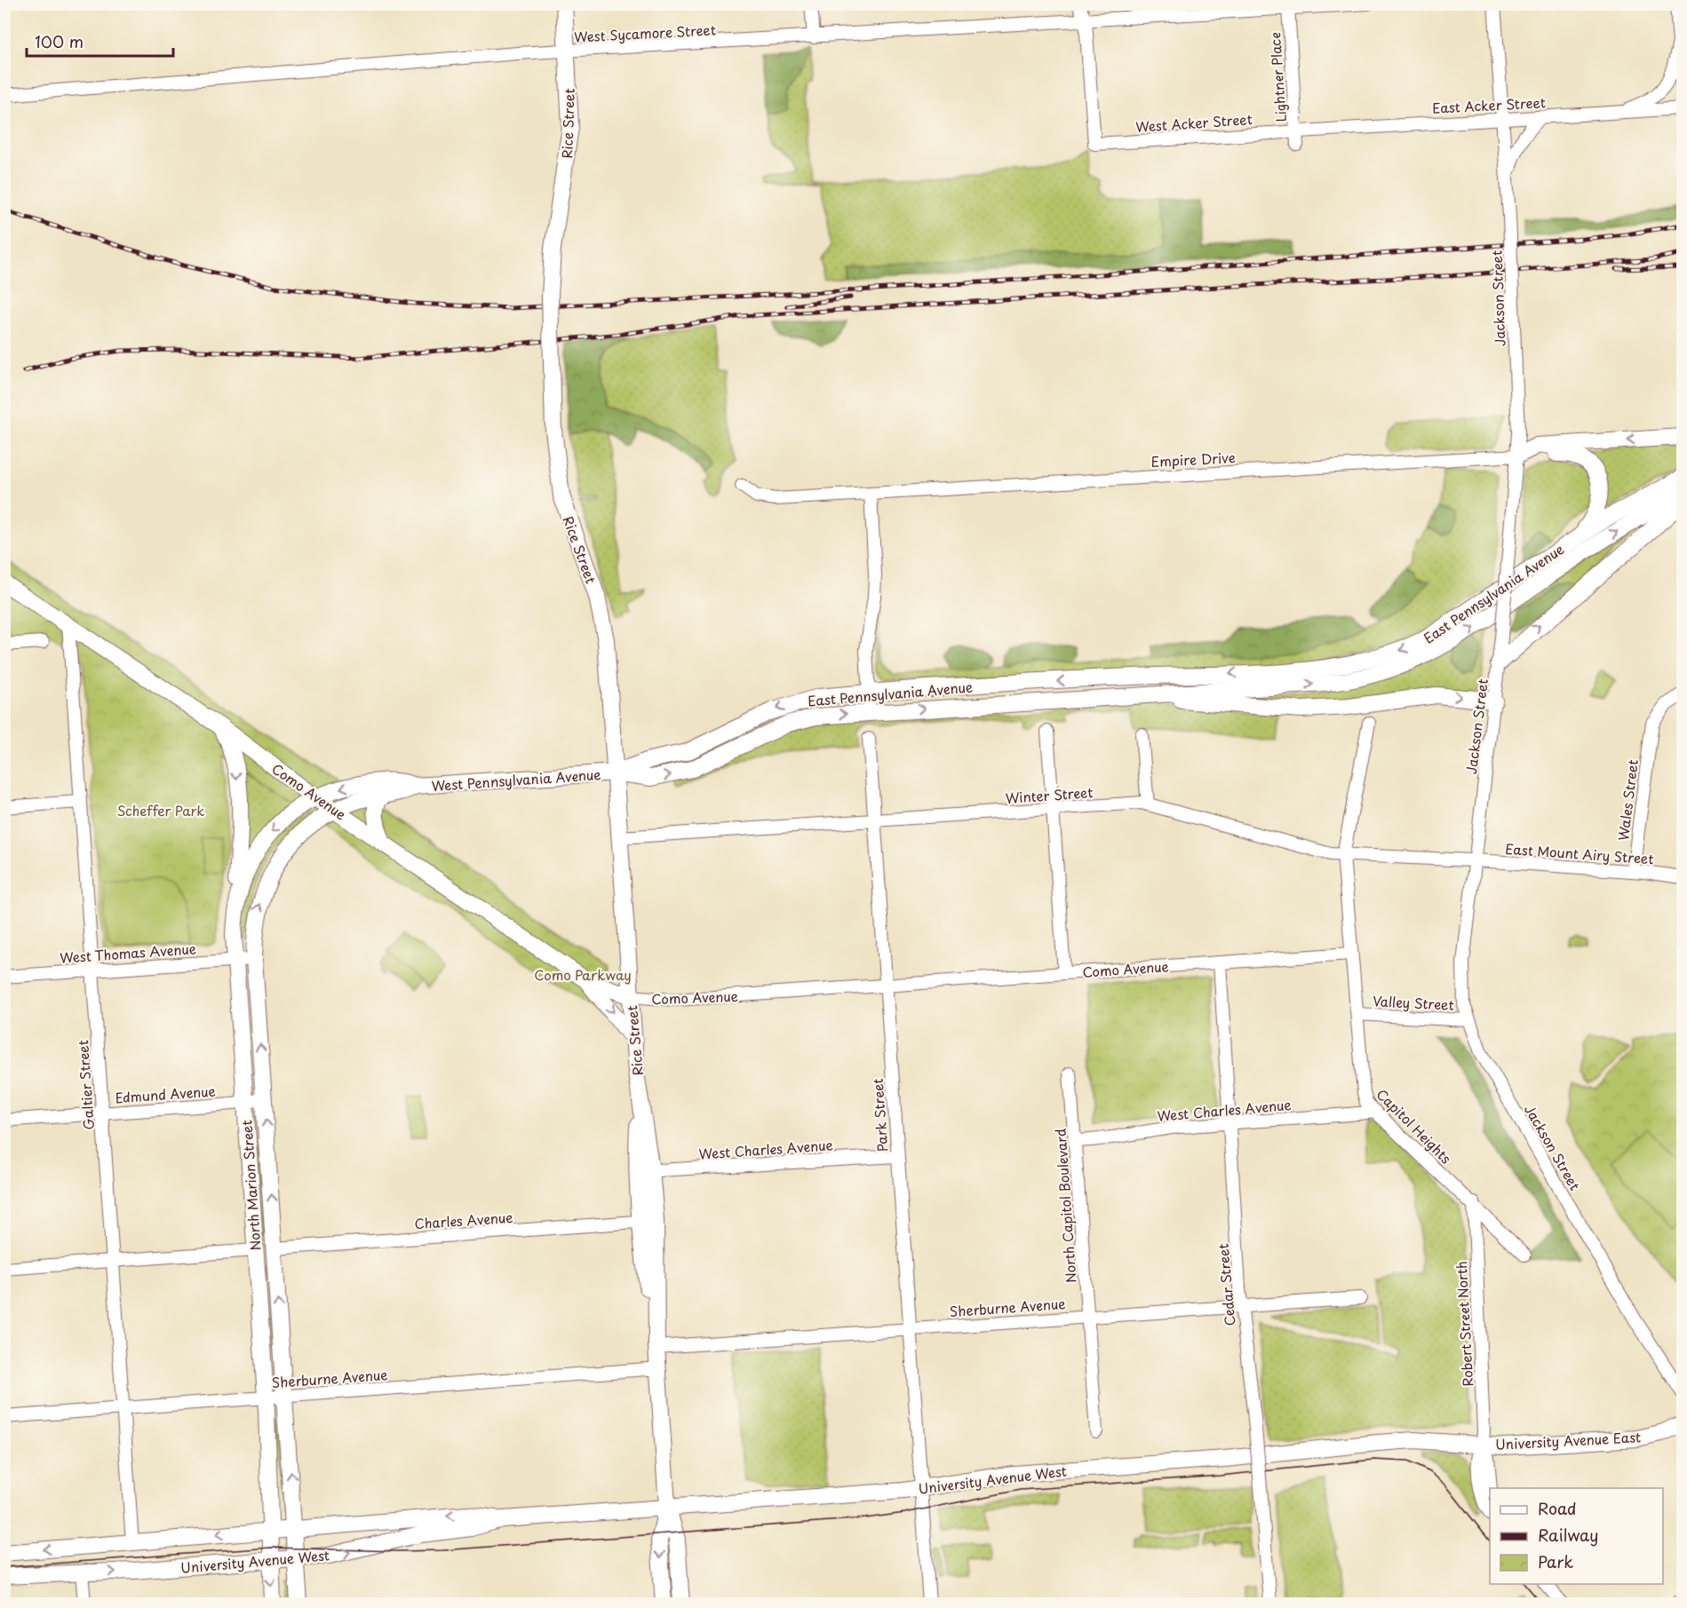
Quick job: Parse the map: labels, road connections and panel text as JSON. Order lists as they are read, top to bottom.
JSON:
{
  "streets": {
    "main road": [
      "Rice Street",
      "East Pennsylvania Avenue",
      "West Pennsylvania Avenue",
      "Como Avenue",
      "North Marion Street",
      "University Avenue East",
      "University Avenue West"
    ],
    "street": [
      "West Sycamore Street",
      "Lightner Place",
      "East Acker Street",
      "West Acker Street",
      "Jackson Street",
      "Empire Drive",
      "Winter Street",
      "Wales Street",
      "East Mount Airy Street",
      "West Thomas Avenue",
      "Valley Street",
      "Galtier Street",
      "Edmund Avenue",
      "West Charles Avenue",
      "Park Street",
      "Capitol Heights",
      "North Capitol Boulevard",
      "Charles Avenue",
      "Cedar Street",
      "Sherburne Avenue",
      "Robert Street North"
    ]
  },
  "crossings": [
    ["West Sycamore Street", "Lightner Place"],
    ["West Sycamore Street", "West Acker Street"],
    ["West Sycamore Street", "Rice Street"],
    ["Lightner Place", "East Acker Street"],
    ["Lightner Place", "West Acker Street"],
    ["East Acker Street", "West Acker Street"],
    ["East Acker Street", "Jackson Street"],
    ["Rice Street", "East Pennsylvania Avenue"],
    ["Rice Street", "West Pennsylvania Avenue"],
    ["Rice Street", "Como Avenue"],
    ["Rice Street", "Winter Street"],
    ["Rice Street", "West Charles Avenue"],
    ["Rice Street", "Charles Avenue"],
    ["Rice Street", "Sherburne Avenue"],
    ["Rice Street", "University Avenue West"],
    ["Jackson Street", "Empire Drive"],
    ["Jackson Street", "Winter Street"],
    ["Jackson Street", "East Mount Airy Street"],
    ["Jackson Street", "Valley Street"],
    ["East Pennsylvania Avenue", "West Pennsylvania Avenue"],
    ["West Pennsylvania Avenue", "Como Avenue"],
    ["West Pennsylvania Avenue", "North Marion Street"],
    ["Como Avenue", "Galtier Street"],
    ["Como Avenue", "Park Street"],
    ["Como Avenue", "Capitol Heights"],
    ["Como Avenue", "North Marion Street"],
    ["Como Avenue", "Cedar Street"],
    ["Winter Street", "East Mount Airy Street"],
    ["Winter Street", "Park Street"],
    ["Winter Street", "Capitol Heights"],
    ["Wales Street", "East Mount Airy Street"],
    ["West Thomas Avenue", "Galtier Street"],
    ["West Thomas Avenue", "North Marion Street"],
    ["Valley Street", "Capitol Heights"],
    ["Galtier Street", "Edmund Avenue"],
    ["Galtier Street", "Sherburne Avenue"],
    ["Galtier Street", "University Avenue West"],
    ["Edmund Avenue", "North Marion Street"],
    ["West Charles Avenue", "Park Street"],
    ["West Charles Avenue", "Capitol Heights"],
    ["West Charles Avenue", "North Capitol Boulevard"],
    ["West Charles Avenue", "Cedar Street"],
    ["Park Street", "Sherburne Avenue"],
    ["Park Street", "University Avenue West"],
    ["Capitol Heights", "Robert Street North"],
    ["North Marion Street", "Charles Avenue"],
    ["North Marion Street", "Sherburne Avenue"],
    ["North Marion Street", "University Avenue West"],
    ["North Capitol Boulevard", "Sherburne Avenue"],
    ["Cedar Street", "Sherburne Avenue"],
    ["Robert Street North", "University Avenue East"],
    ["Robert Street North", "University Avenue West"],
    ["University Avenue East", "University Avenue West"]
  ],
  "parks": ["Scheffer Park", "Como Parkway"],
  "legend": ["Road", "Railway", "Park"],
  "scale_bar": "100 m"
}
